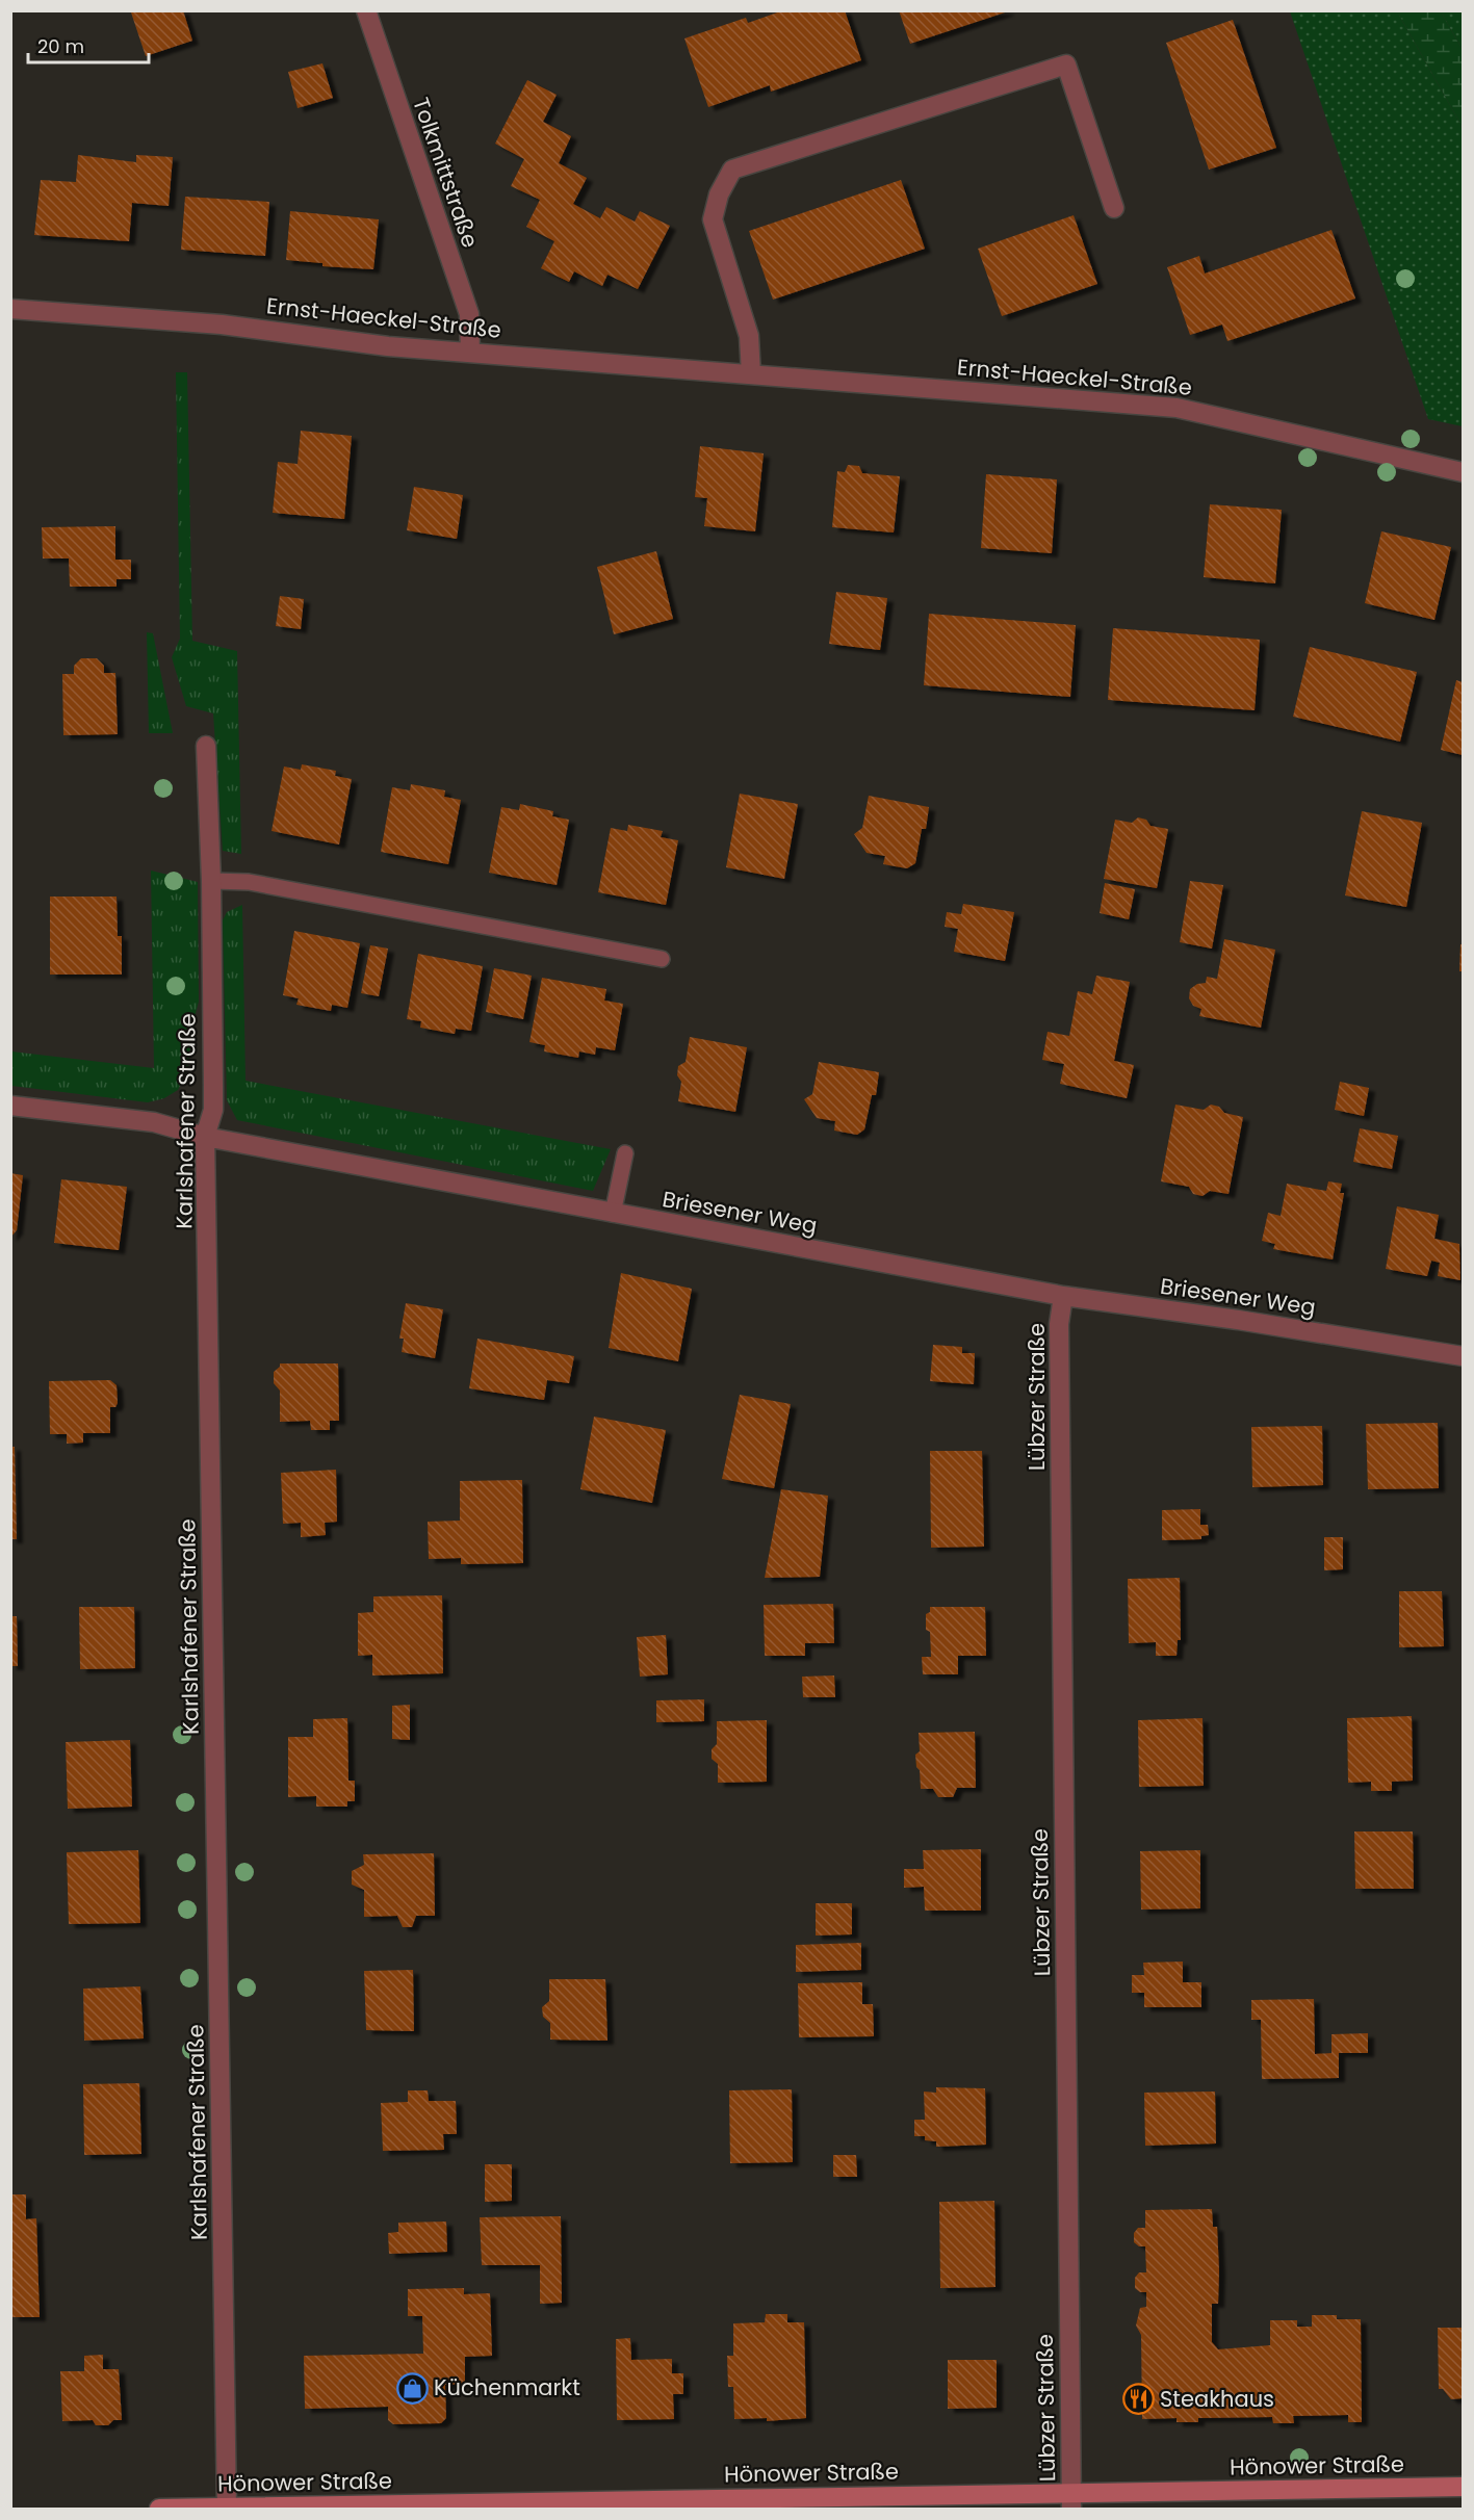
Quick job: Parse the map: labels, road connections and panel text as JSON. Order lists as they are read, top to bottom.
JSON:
{
  "streets": {
    "main road": ["Hönower Straße"],
    "street": [
      "Tolkmittstraße",
      "Ernst-Haeckel-Straße",
      "Karlshafener Straße",
      "Briesener Weg",
      "Lübzer Straße"
    ]
  },
  "crossings": [
    ["Tolkmittstraße", "Ernst-Haeckel-Straße"],
    ["Karlshafener Straße", "Briesener Weg"],
    ["Karlshafener Straße", "Hönower Straße"],
    ["Briesener Weg", "Lübzer Straße"],
    ["Lübzer Straße", "Hönower Straße"]
  ],
  "places": {
    "shop": ["Küchenmarkt"],
    "restaurant": ["Steakhaus"]
  },
  "scale_bar": "20 m"
}
